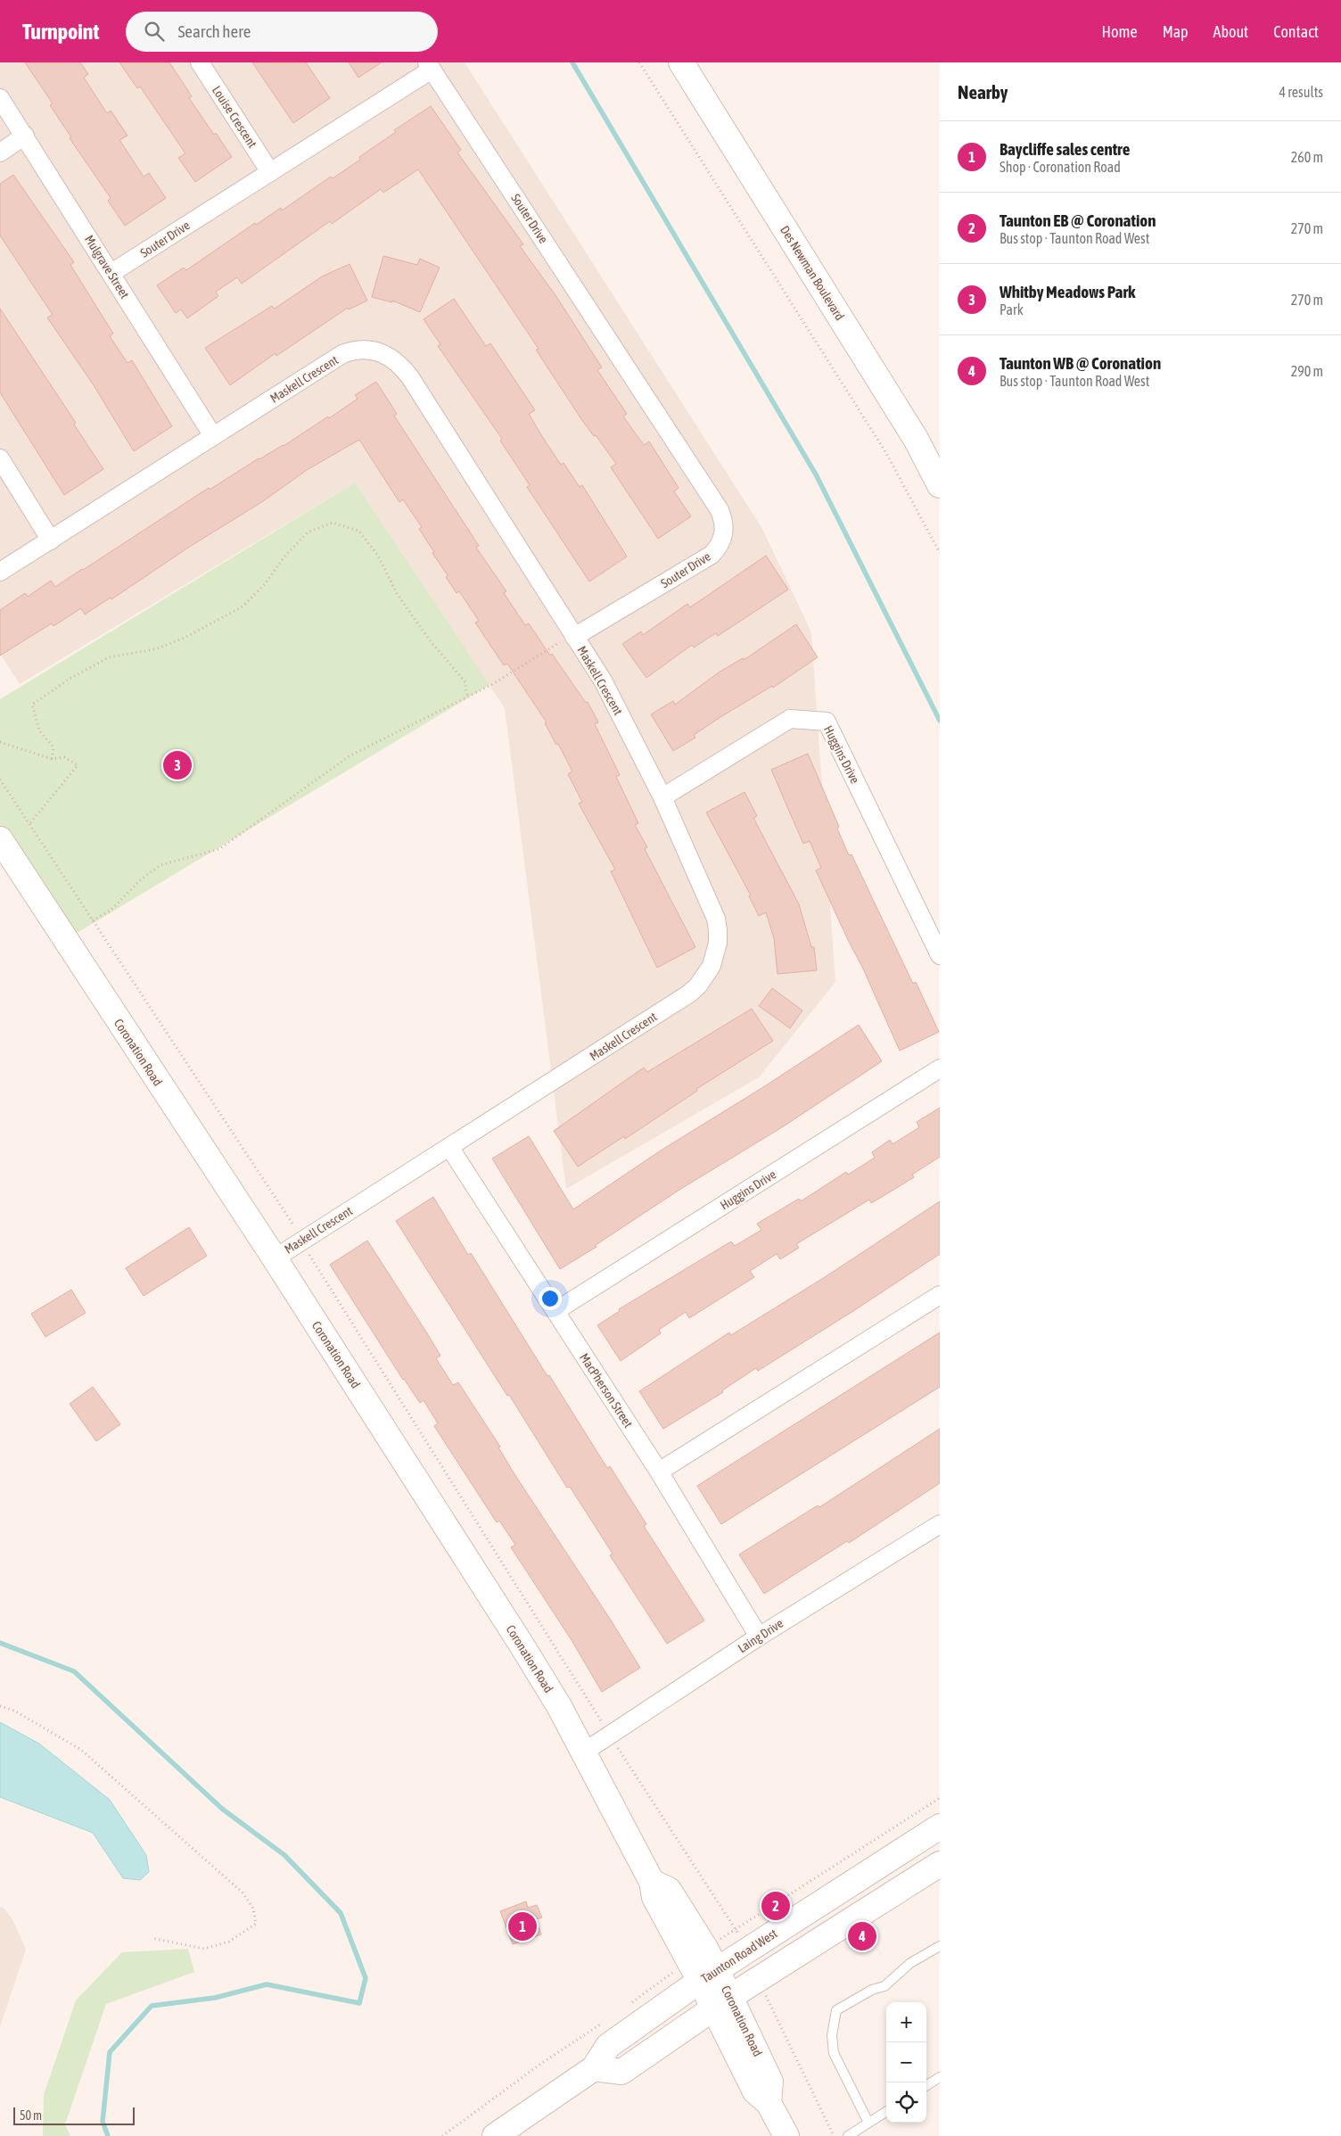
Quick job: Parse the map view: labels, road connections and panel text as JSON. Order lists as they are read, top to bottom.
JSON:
{
  "streets": {
    "street": [
      "Louise Crescent",
      "Souter Drive",
      "Mulgrave Street",
      "Des Newman Boulevard",
      "Maskell Crescent",
      "Huggins Drive",
      "Coronation Road",
      "MacPherson Street",
      "Laing Drive",
      "Taunton Road West"
    ]
  },
  "crossings": [
    ["Louise Crescent", "Souter Drive"],
    ["Souter Drive", "Mulgrave Street"],
    ["Souter Drive", "Maskell Crescent"],
    ["Mulgrave Street", "Maskell Crescent"],
    ["Maskell Crescent", "Huggins Drive"],
    ["Maskell Crescent", "Coronation Road"],
    ["Maskell Crescent", "MacPherson Street"],
    ["Huggins Drive", "MacPherson Street"],
    ["Coronation Road", "Laing Drive"],
    ["Coronation Road", "Taunton Road West"],
    ["MacPherson Street", "Laing Drive"]
  ],
  "scale_bar": "50 m",
  "page": {
    "header": "Turnpoint",
    "search": "Search here",
    "nav": [
      "Home",
      "Map",
      "About",
      "Contact"
    ],
    "heading": ["Nearby", "4 results"],
    "list": [
      {
        "mark": "1",
        "name": "Baycliffe sales centre",
        "note": "Shop · Coronation Road",
        "value": "260 m"
      },
      {
        "mark": "2",
        "name": "Taunton EB @ Coronation",
        "note": "Bus stop · Taunton Road West",
        "value": "270 m"
      },
      {
        "mark": "3",
        "name": "Whitby Meadows Park",
        "note": "Park",
        "value": "270 m"
      },
      {
        "mark": "4",
        "name": "Taunton WB @ Coronation",
        "note": "Bus stop · Taunton Road West",
        "value": "290 m"
      }
    ],
    "pins": [
      "3",
      "2",
      "1",
      "4"
    ],
    "map_buttons": ["+", "−"],
    "scale": "50 m"
  }
}
